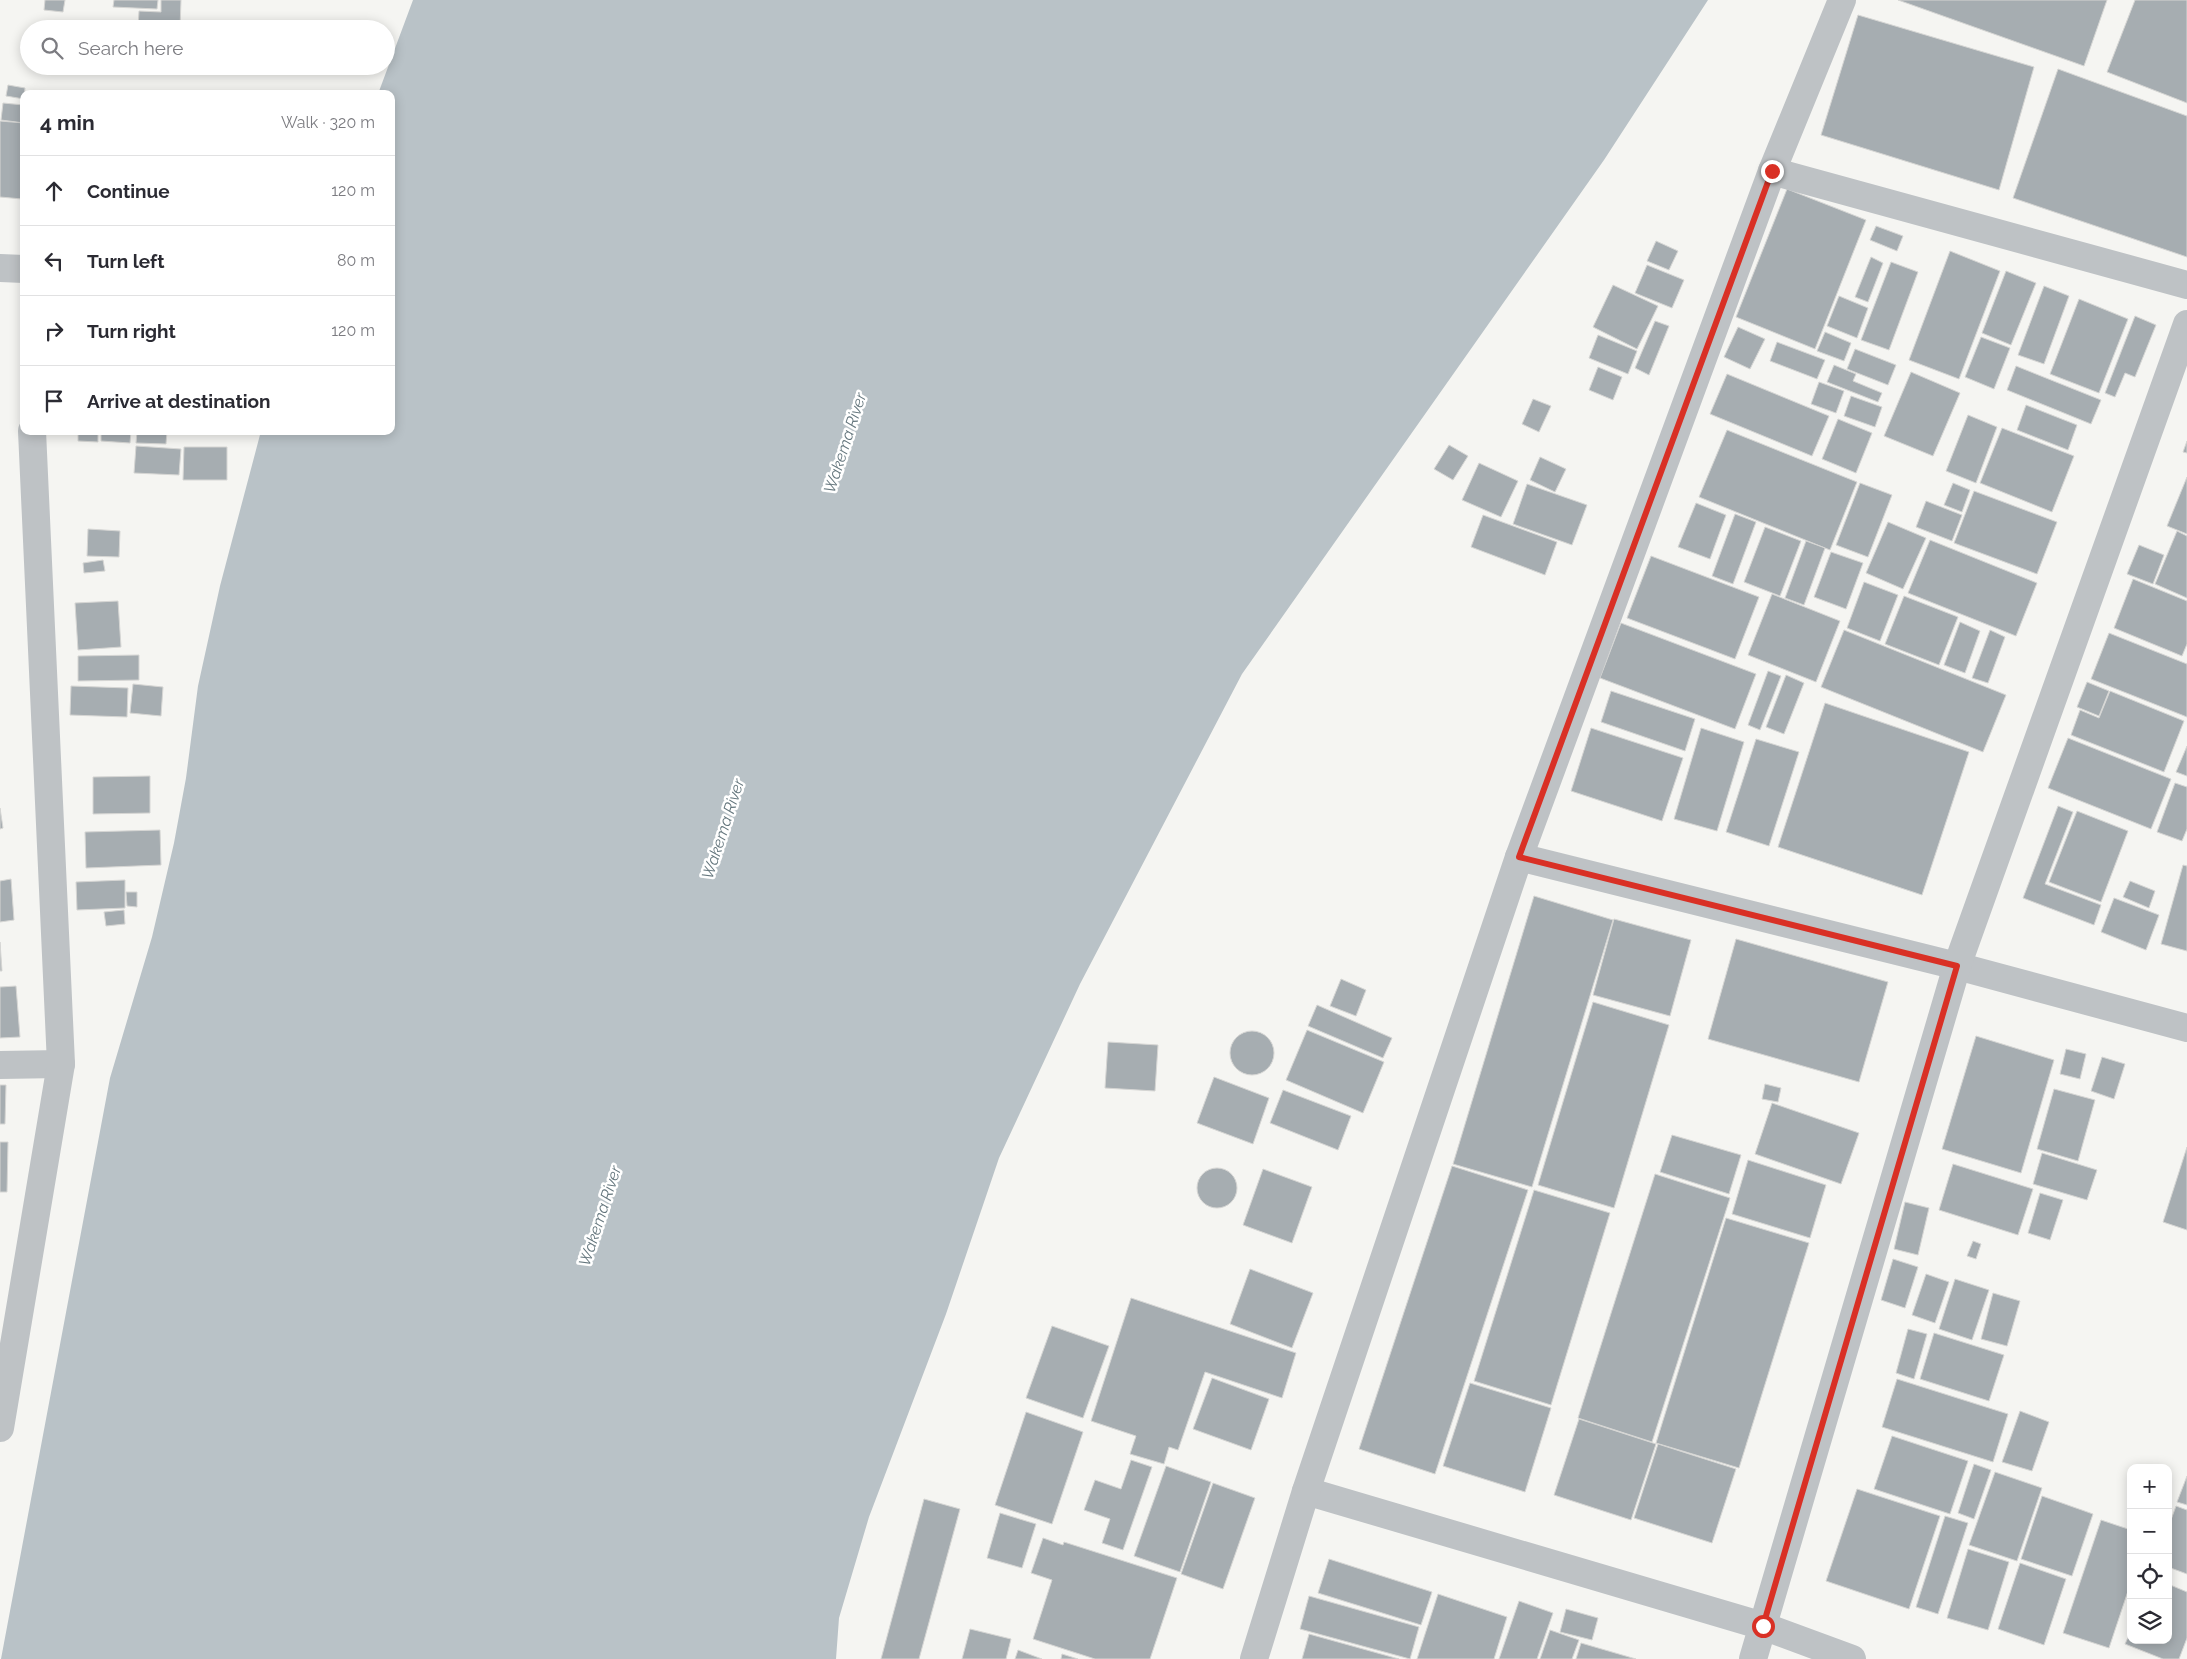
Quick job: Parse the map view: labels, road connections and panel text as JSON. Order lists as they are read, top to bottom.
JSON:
{
  "water": ["Wakema River"],
  "page": {
    "search": "Search here",
    "heading": ["4 min", "Walk · 320 m"],
    "list": [
      ["Continue", "120 m"],
      ["Turn left", "80 m"],
      ["Turn right", "120 m"],
      "Arrive at destination"
    ],
    "map_buttons": ["+", "−"]
  }
}
